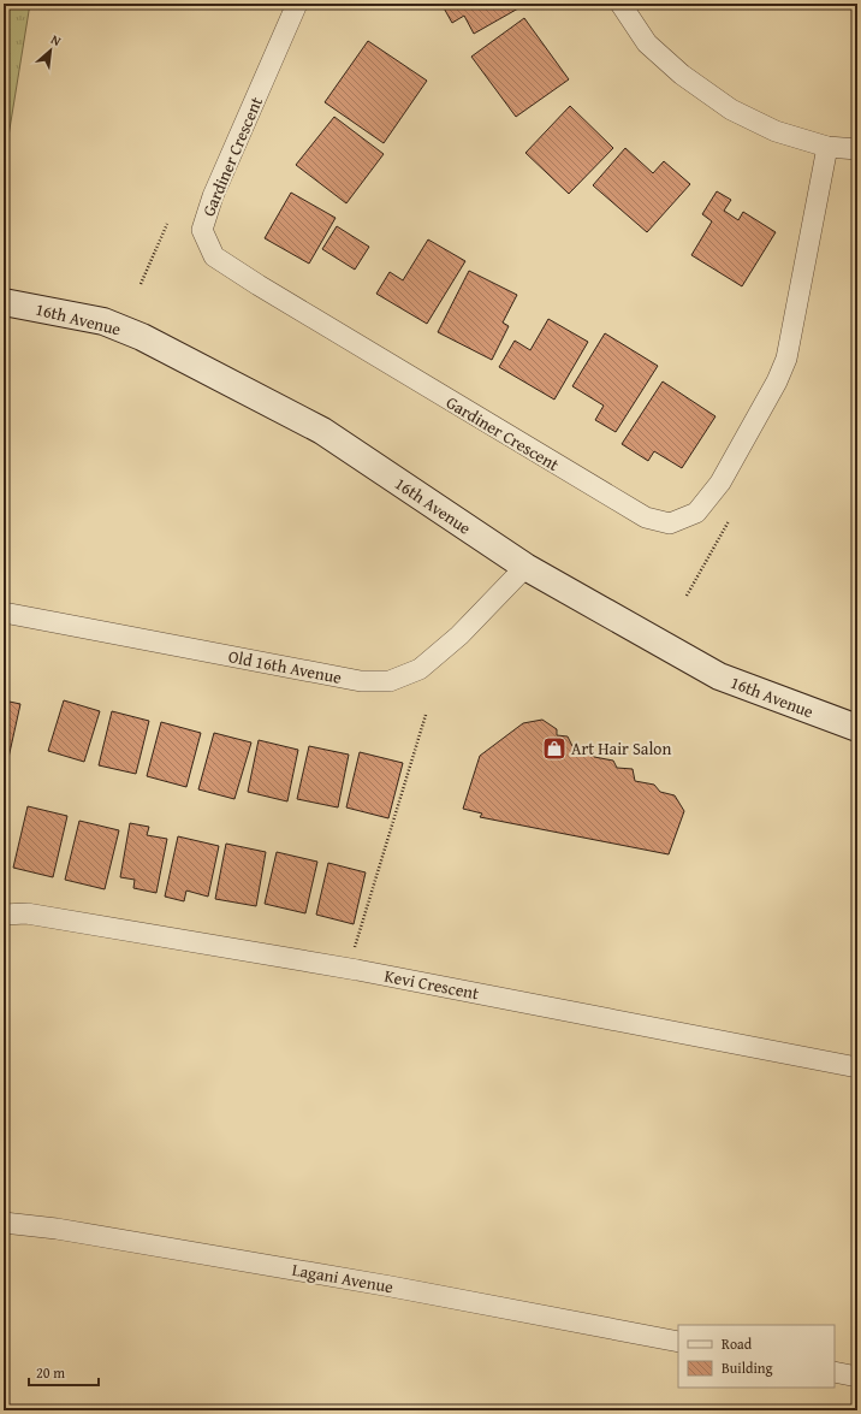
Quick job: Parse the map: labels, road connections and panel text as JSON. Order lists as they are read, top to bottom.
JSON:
{
  "streets": {
    "main road": ["16th Avenue"],
    "street": [
      "Gardiner Crescent",
      "Old 16th Avenue",
      "Kevi Crescent",
      "Lagani Avenue"
    ]
  },
  "crossings": [
    ["16th Avenue", "Old 16th Avenue"]
  ],
  "places": {
    "shop": ["Art Hair Salon"]
  },
  "legend": ["Road", "Building"],
  "scale_bar": "20 m",
  "north": "top right"
}
